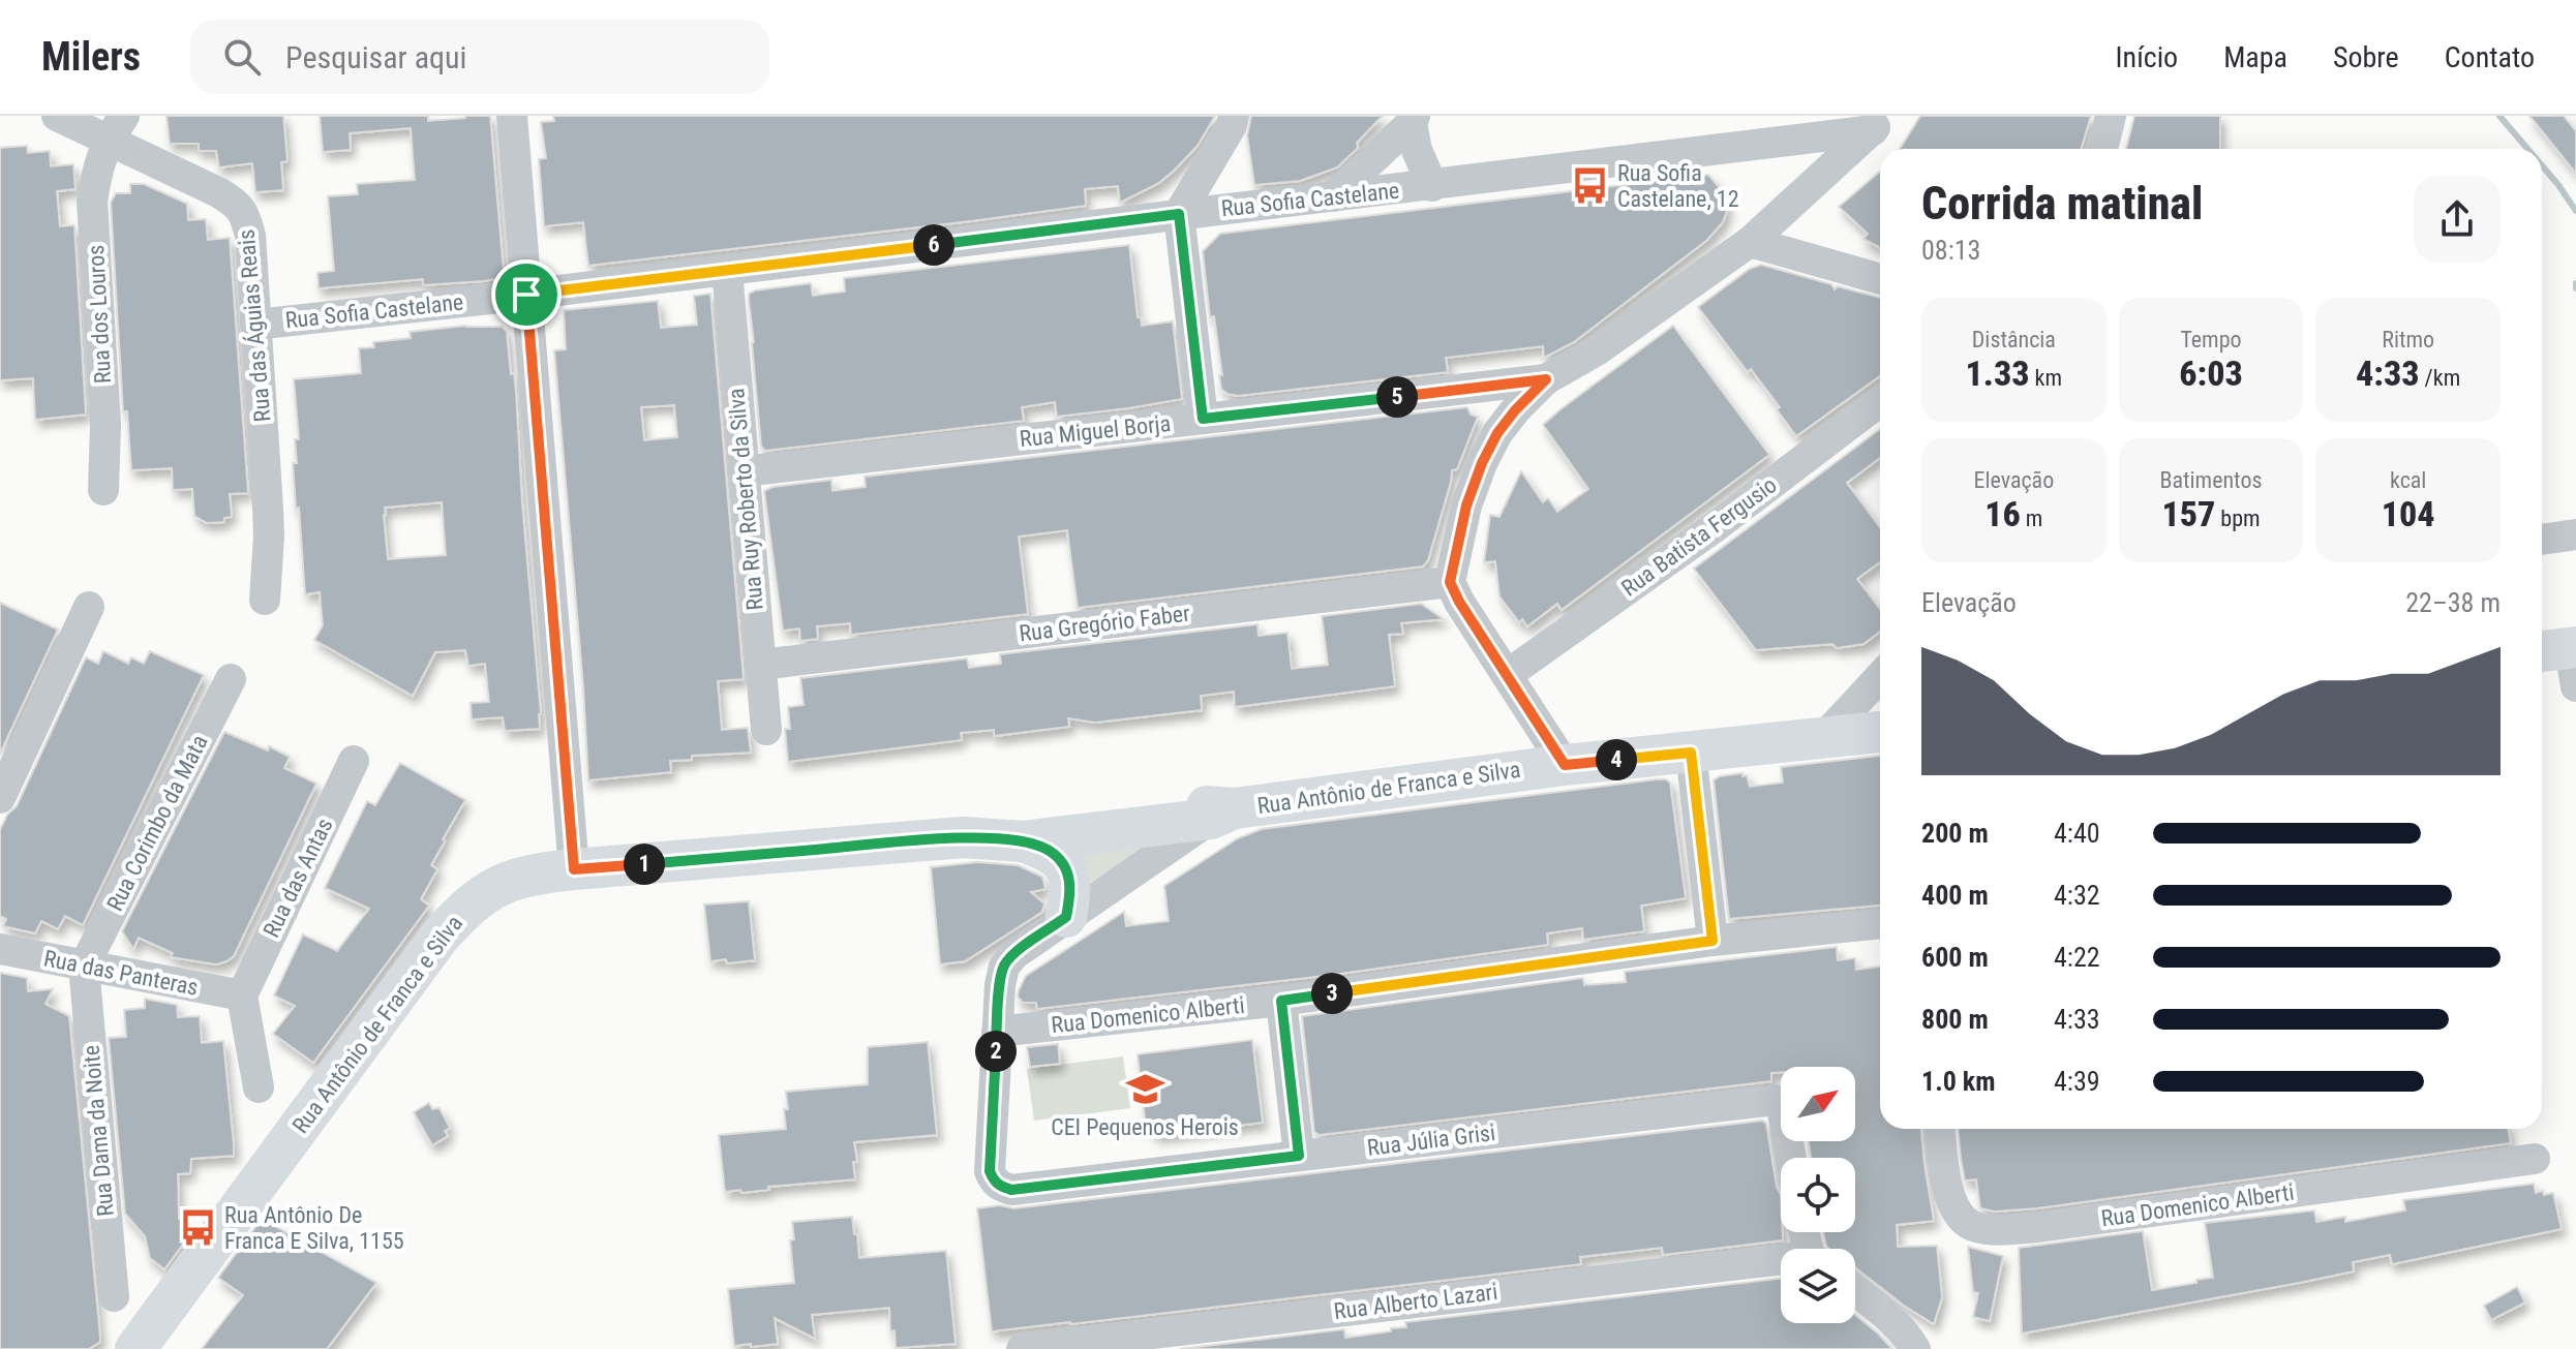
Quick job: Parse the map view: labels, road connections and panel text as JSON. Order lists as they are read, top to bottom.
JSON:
{
  "streets": {
    "main road": ["Rua Antônio de Franca e Silva"],
    "street": [
      "Rua Sofia Castelane",
      "Rua dos Louros",
      "Rua das Águias Reais",
      "Rua Miguel Borja",
      "Rua Ruy Roberto da Silva",
      "Rua Batista Fergusio",
      "Rua Gregório Faber",
      "Rua Corimbo da Mata",
      "Rua das Antas",
      "Rua das Panteras",
      "Rua Domenico Alberti",
      "Rua Dama da Noite",
      "Rua Júlia Grisi",
      "Rua Alberto Lazari"
    ]
  },
  "crossings": [
    ["Rua Sofia Castelane", "Rua das Águias Reais"],
    ["Rua Sofia Castelane", "Rua Ruy Roberto da Silva"],
    ["Rua dos Louros", "Rua das Águias Reais"],
    ["Rua Miguel Borja", "Rua Ruy Roberto da Silva"],
    ["Rua Ruy Roberto da Silva", "Rua Gregório Faber"],
    ["Rua Corimbo da Mata", "Rua das Panteras"],
    ["Rua Corimbo da Mata", "Rua Dama da Noite"],
    ["Rua das Antas", "Rua das Panteras"],
    ["Rua das Panteras", "Rua Dama da Noite"],
    ["Rua Domenico Alberti", "Rua Júlia Grisi"]
  ],
  "places": {
    "bus stop": ["Rua Sofia Castelane, 12", "Rua Antônio De Franca E Silva, 1155"],
    "school or university": ["CEI Pequenos Herois"]
  },
  "north": "top right",
  "page": {
    "header": "Milers",
    "search": "Pesquisar aqui",
    "nav": [
      "Início",
      "Mapa",
      "Sobre",
      "Contato"
    ],
    "heading": ["Corrida matinal", "08:13"],
    "pins": [
      "6",
      "5",
      "4",
      "1",
      "3",
      "2"
    ],
    "stats": [
      ["Distância", "1.33 km"],
      ["Tempo", "6:03"],
      ["Ritmo", "4:33 /km"],
      ["Elevação", "16 m"],
      ["Batimentos", "157 bpm"],
      ["kcal", "104"]
    ],
    "chart": ["Elevação", "22–38 m"],
    "list": [
      {
        "name": "200 m",
        "note": "4:40"
      },
      {
        "name": "400 m",
        "note": "4:32"
      },
      {
        "name": "600 m",
        "note": "4:22"
      },
      {
        "name": "800 m",
        "note": "4:33"
      },
      {
        "name": "1.0 km",
        "note": "4:39"
      }
    ]
  }
}
